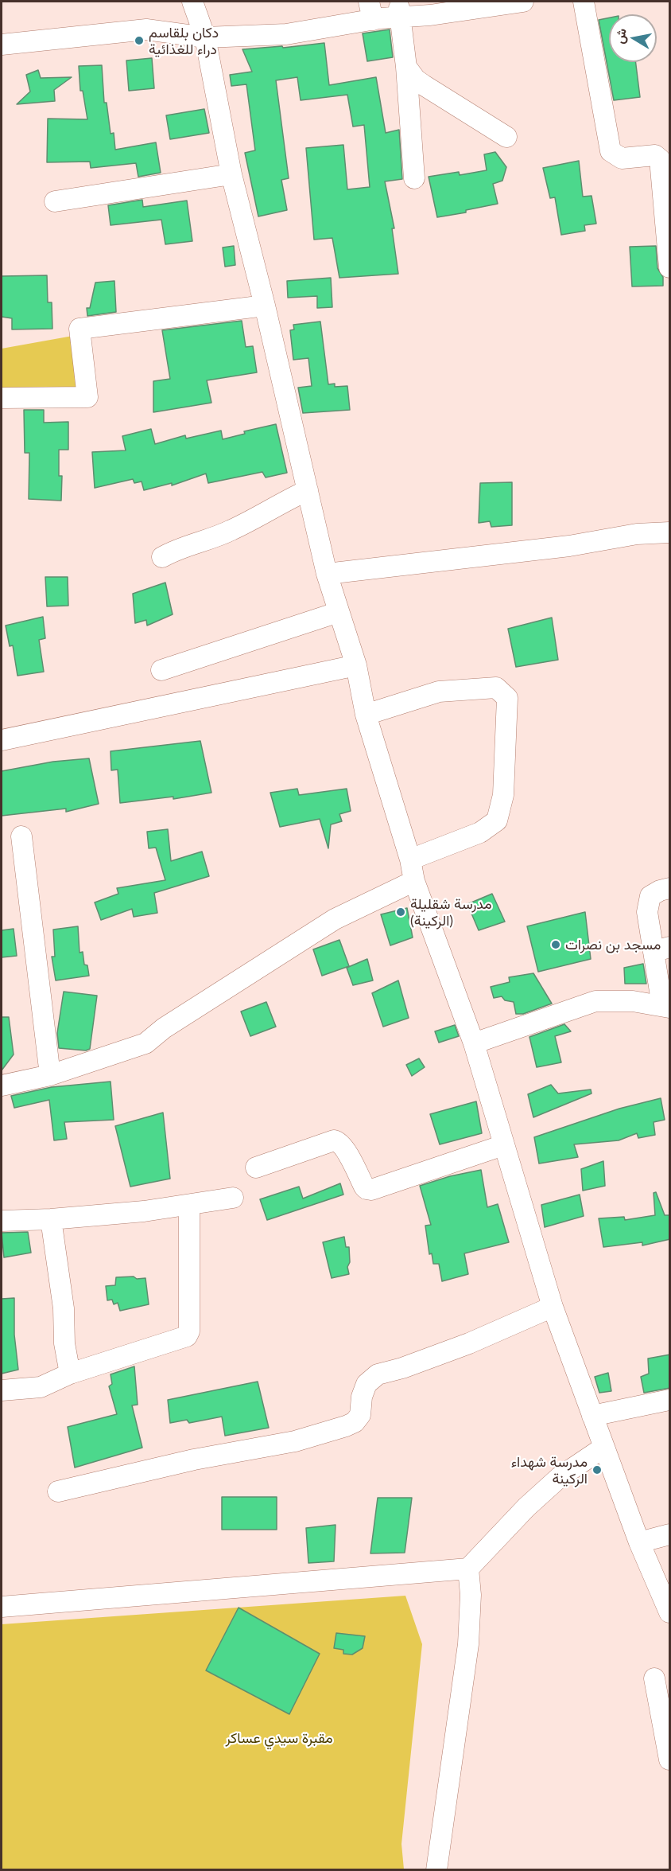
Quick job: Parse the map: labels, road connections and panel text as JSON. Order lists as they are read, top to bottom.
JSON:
{
  "parks": ["مقبرة سيدي عساكر"],
  "places": [
    "دكان بلقاسم دراء للغذائية",
    "مدرسة شقليلة (الركينة)",
    "مسجد بن نصرات",
    "مدرسة شهداء الركينة"
  ],
  "north": "left"
}
